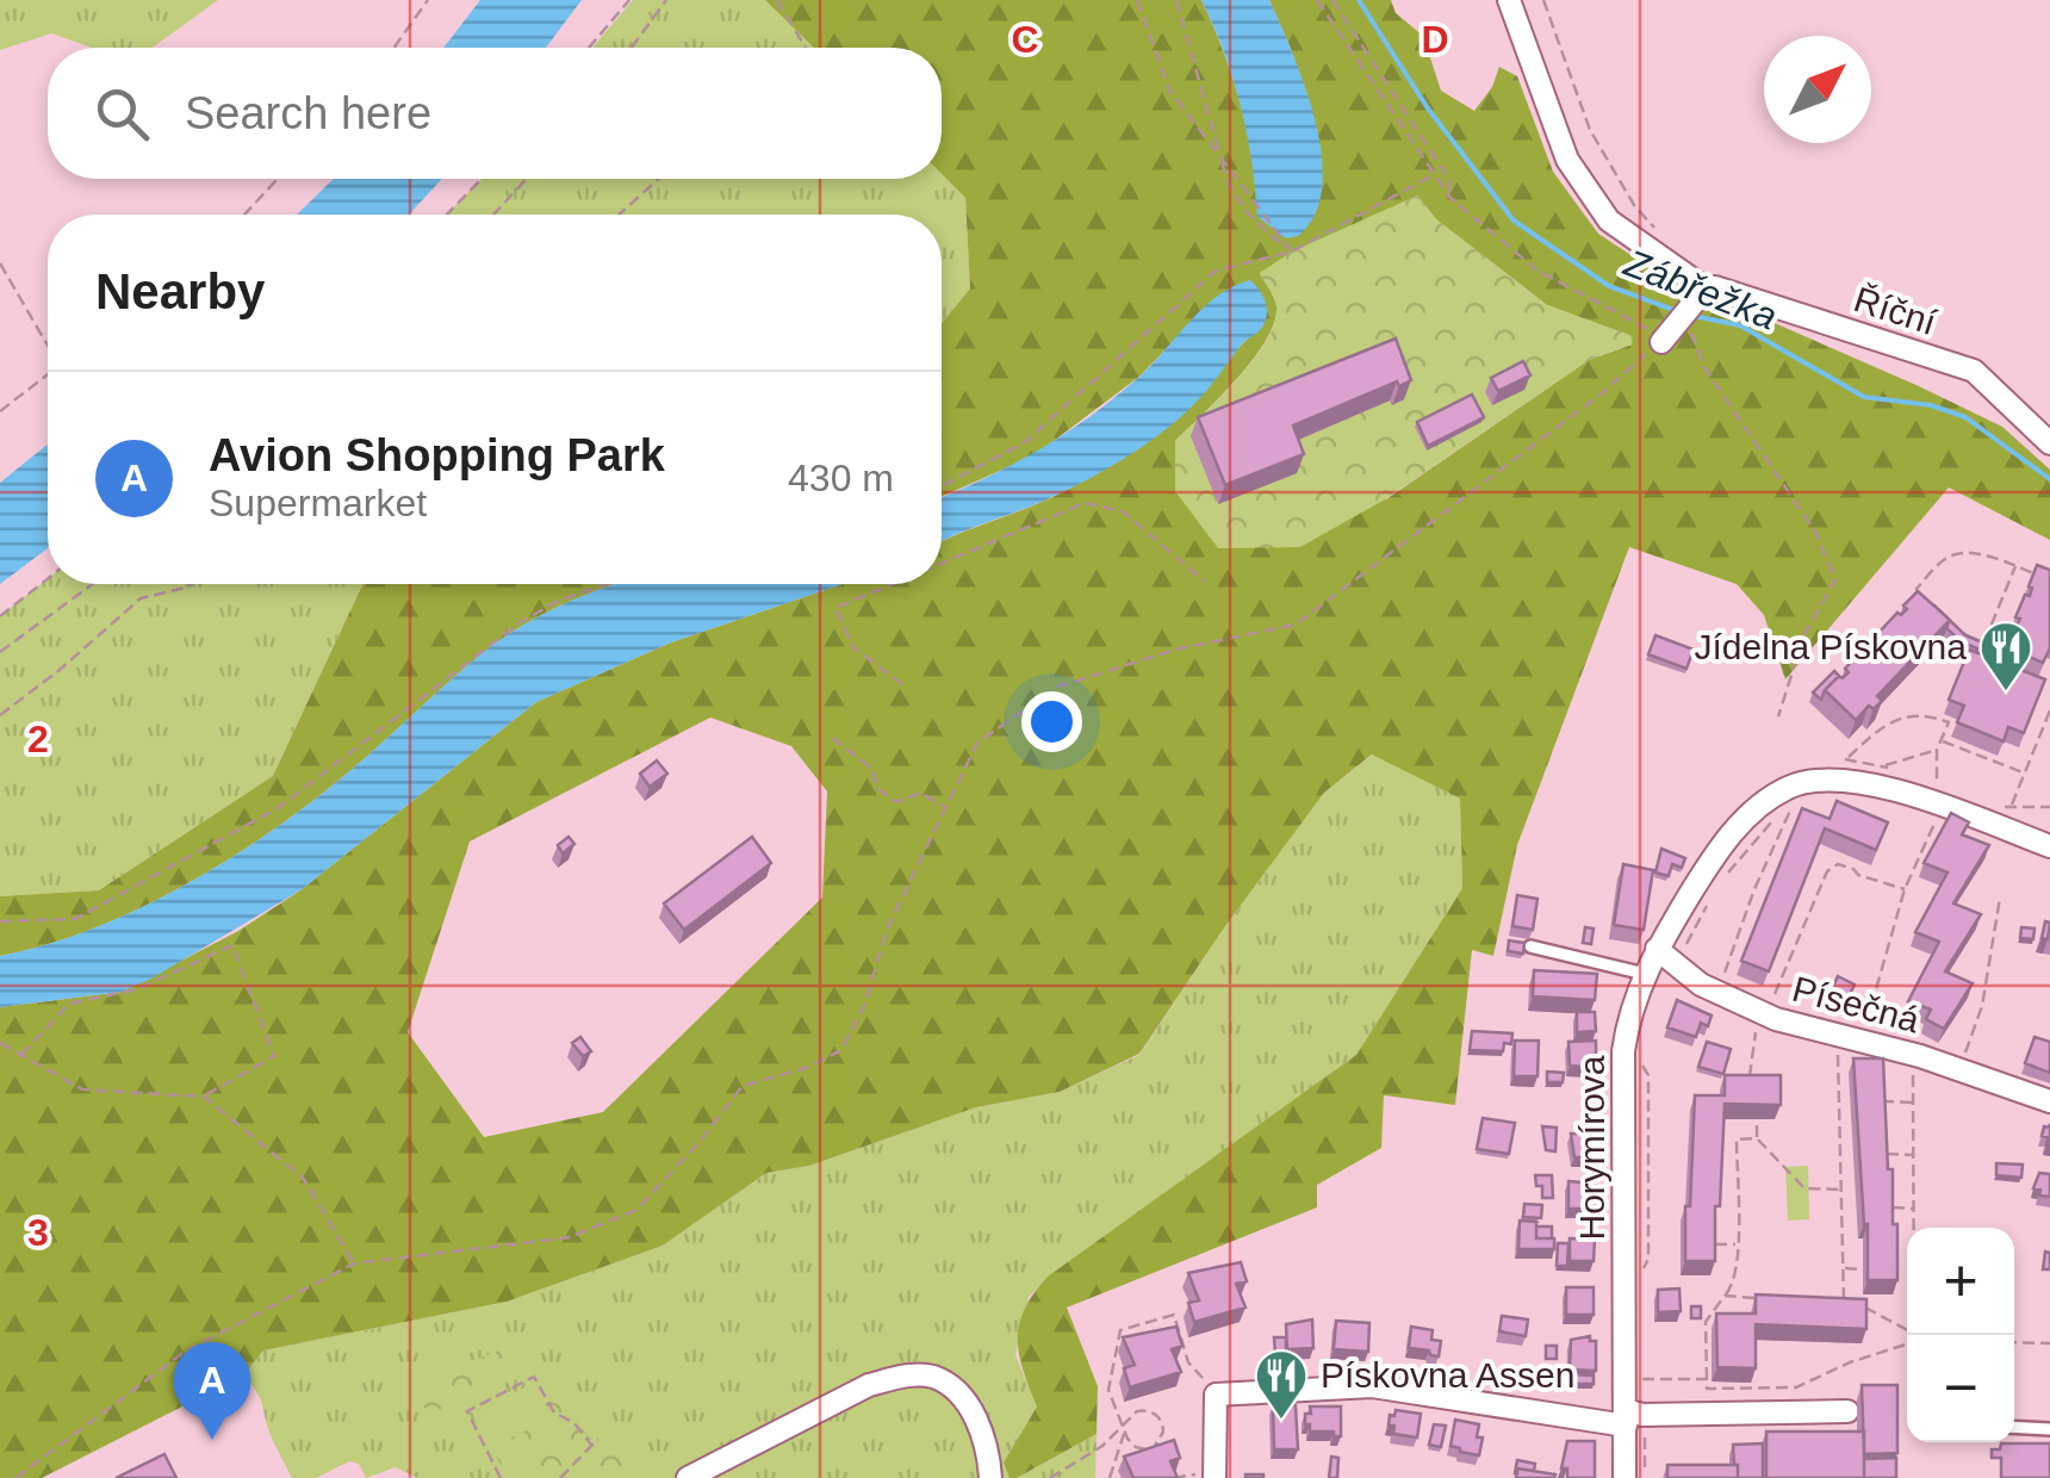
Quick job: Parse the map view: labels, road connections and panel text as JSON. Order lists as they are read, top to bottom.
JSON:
{
  "streets": {
    "street": ["Říční", "Písečná", "Horymírova"]
  },
  "crossings": [
    ["Písečná", "Horymírova"]
  ],
  "water": ["Zábřežka"],
  "places": {
    "restaurant": ["Jídelna Pískovna", "Pískovna Assen"]
  },
  "north": "top right",
  "page": {
    "search": "Search here",
    "heading": "Nearby",
    "list": [
      {
        "mark": "A",
        "name": "Avion Shopping Park",
        "note": "Supermarket",
        "value": "430 m"
      }
    ],
    "map_buttons": ["+", "−"],
    "pins": "A"
  },
  "grid": {
    "columns": ["C", "D"],
    "rows": ["2", "3"]
  }
}
